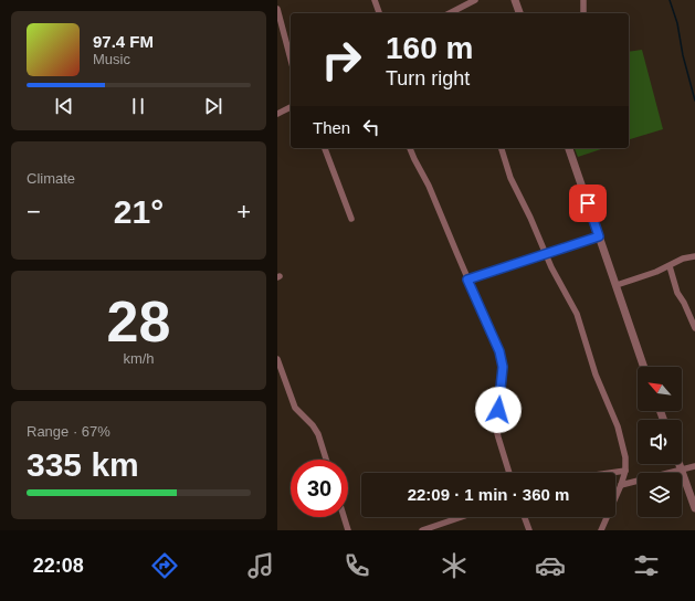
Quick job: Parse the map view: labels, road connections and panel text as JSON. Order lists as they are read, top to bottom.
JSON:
{
  "north": "top left",
  "page": {
    "turn": ["160 m", "Turn right"],
    "song": ["97.4 FM", "Music"],
    "then": "Then",
    "tile": [
      "Climate",
      ["28", "km/h"],
      ["Range · 67%", "335 km"]
    ],
    "heat": ["−", "21°", "+"],
    "limit": "30",
    "trip": "22:09 · 1 min · 360 m",
    "tabs": "22:08"
  }
}
